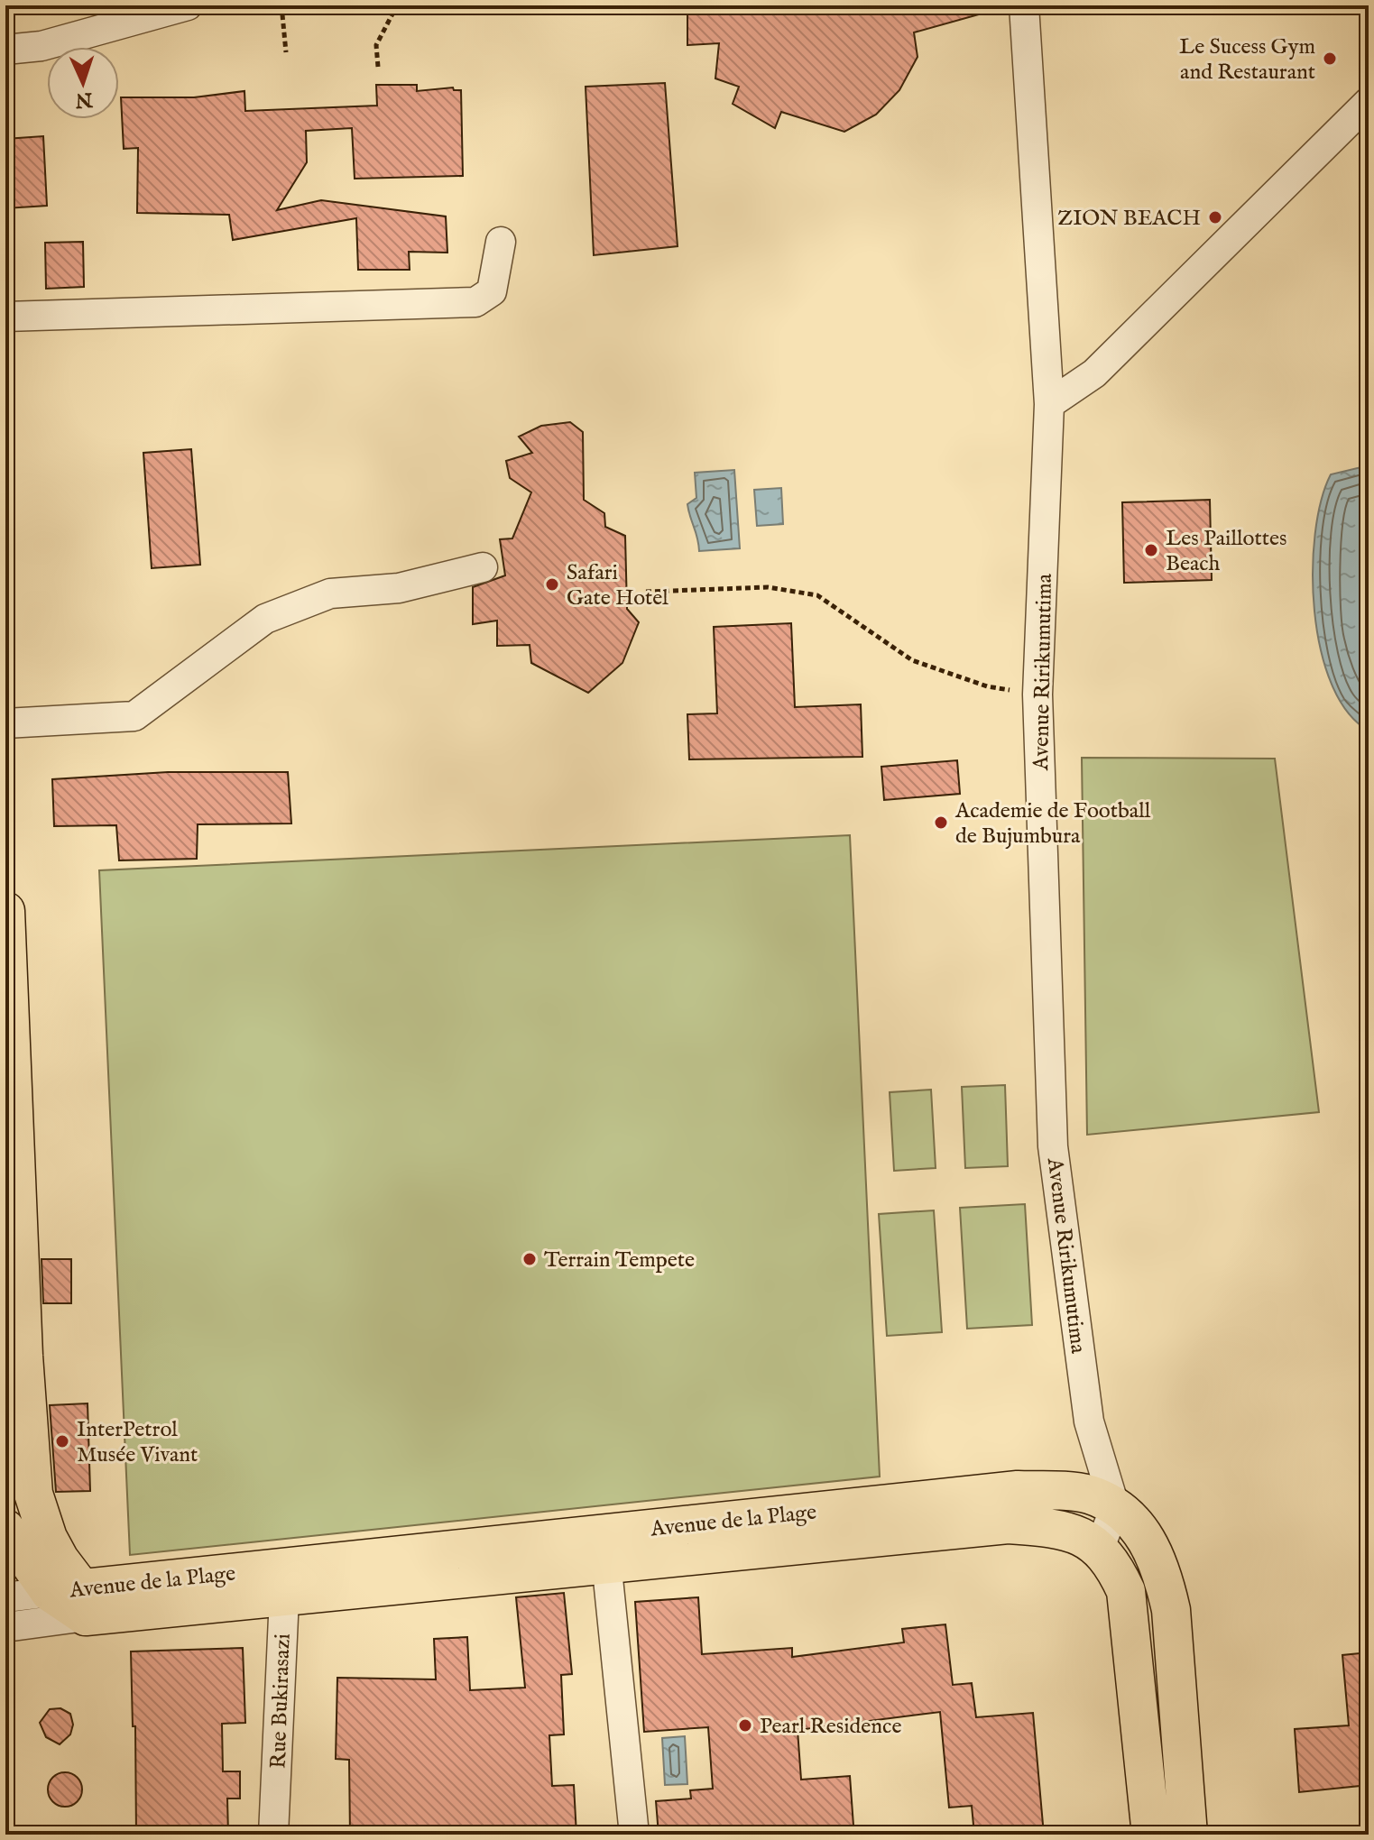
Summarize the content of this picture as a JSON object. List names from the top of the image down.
{
  "streets": {
    "main road": ["Avenue de la Plage"],
    "street": ["Avenue Ririkumutima", "Rue Bukirasazi"]
  },
  "crossings": [
    ["Avenue Ririkumutima", "Avenue de la Plage"],
    ["Avenue de la Plage", "Rue Bukirasazi"]
  ],
  "places": [
    "Le Sucess Gym and Restaurant",
    "ZION BEACH",
    "Les Paillottes Beach",
    "Safari Gate Hotel",
    "Academie de Football de Bujumbura",
    "Terrain Tempete",
    "InterPetrol Musée Vivant",
    "Pearl Residence"
  ],
  "north": "bottom"
}
